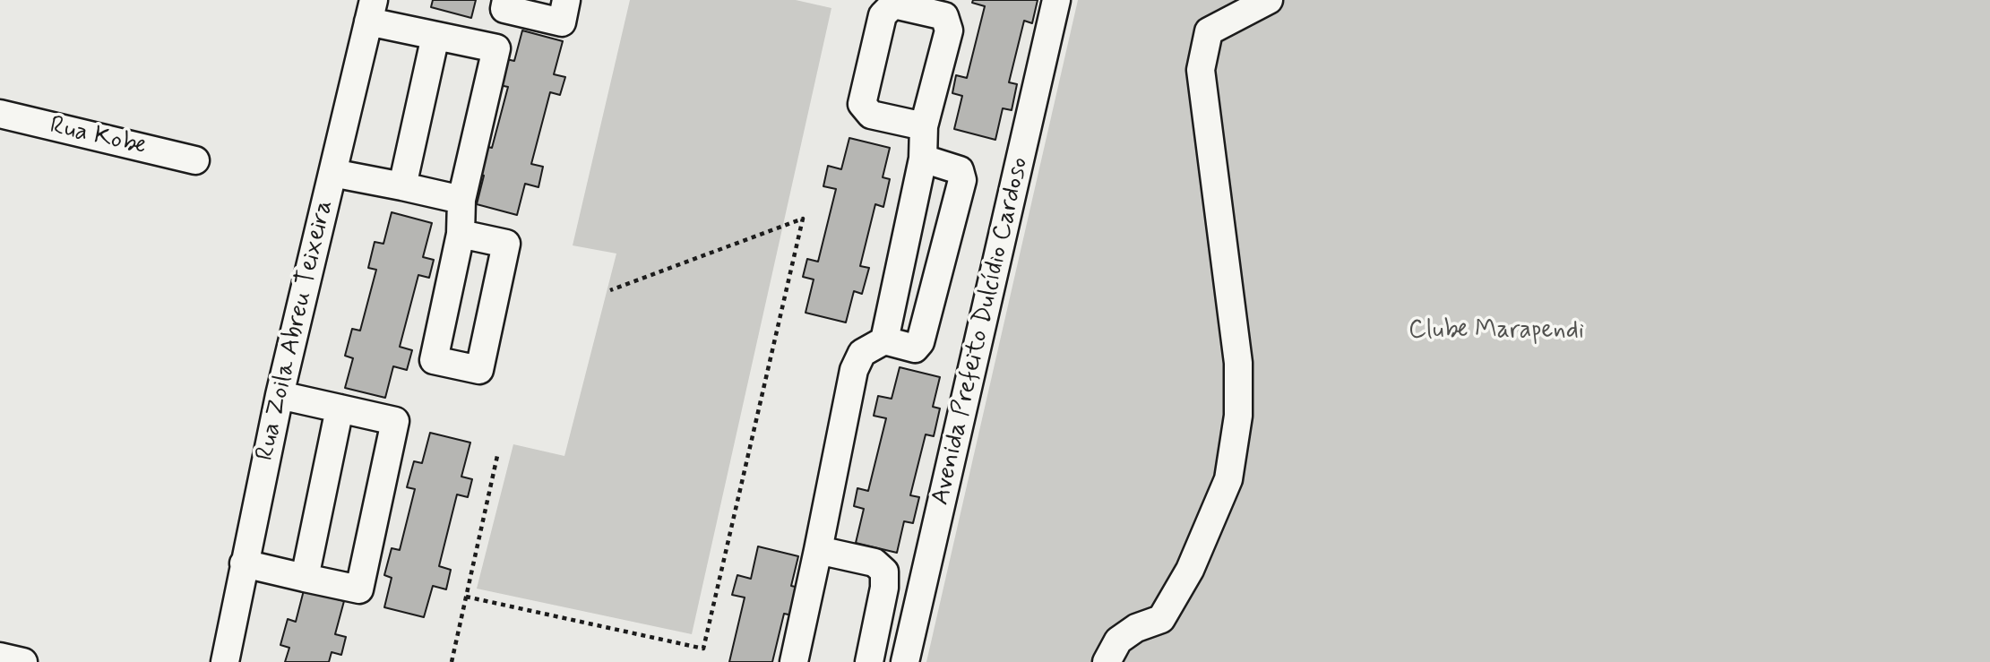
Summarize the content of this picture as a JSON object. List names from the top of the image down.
{
  "streets": {
    "street": ["Rua Kobe", "Rua Zoila Abreu Teixeira", "Avenida Prefeito Dulcídio Cardoso"]
  },
  "parks": ["Clube Marapendi"]
}
